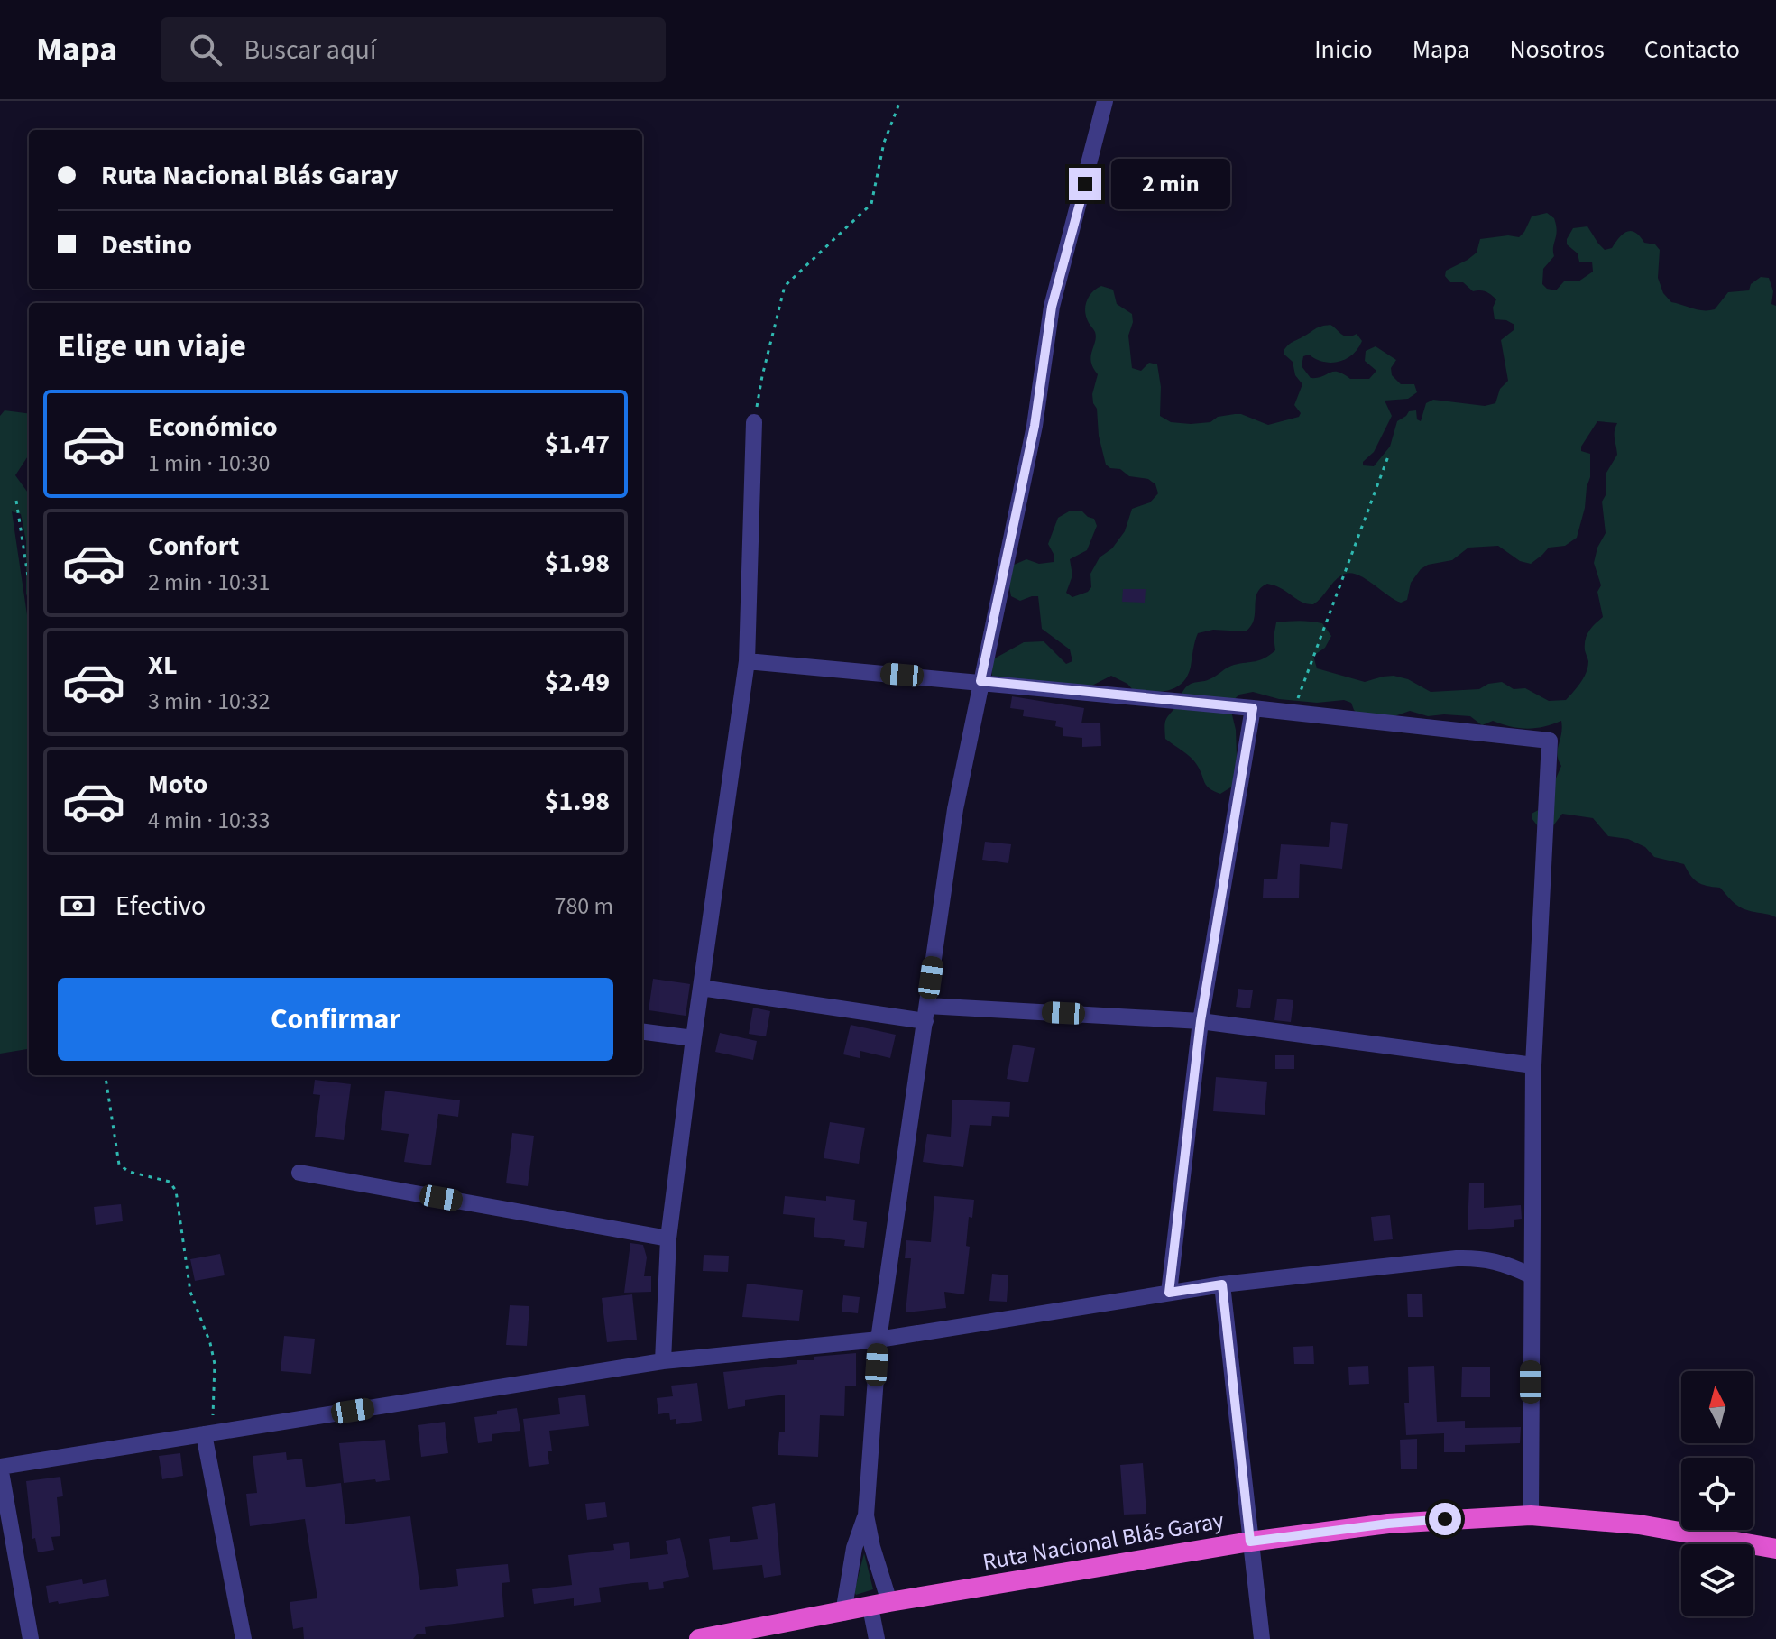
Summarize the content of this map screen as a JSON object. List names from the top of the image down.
{
  "streets": {
    "highway": ["Ruta Nacional Blás Garay"]
  },
  "north": "top",
  "page": {
    "header": "Mapa",
    "search": "Buscar aquí",
    "nav": [
      "Inicio",
      "Mapa",
      "Nosotros",
      "Contacto"
    ],
    "banner": ["Ruta Nacional Blás Garay", "Destino"],
    "bubble": "2 min",
    "heading": "Elige un viaje",
    "list": [
      {
        "name": "Económico",
        "note": "1 min · 10:30",
        "value": "$1.47"
      },
      {
        "name": "Confort",
        "note": "2 min · 10:31",
        "value": "$1.98"
      },
      {
        "name": "XL",
        "note": "3 min · 10:32",
        "value": "$2.49"
      },
      {
        "name": "Moto",
        "note": "4 min · 10:33",
        "value": "$1.98"
      }
    ],
    "pay": ["Efectivo", "780 m"],
    "buttons": "Confirmar"
  }
}
